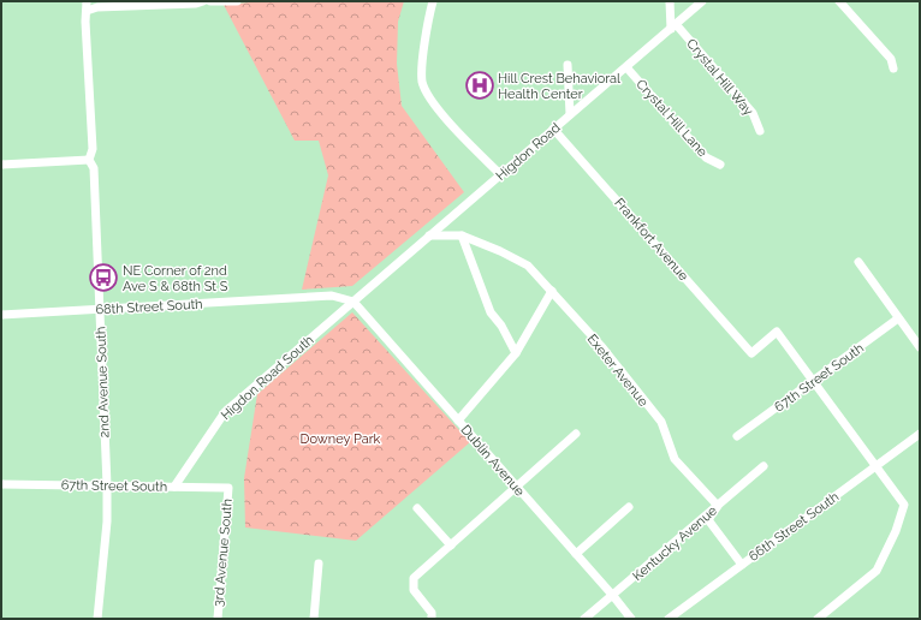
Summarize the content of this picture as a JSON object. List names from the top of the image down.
{
  "streets": {
    "street": [
      "Crystal Hill Way",
      "Crystal Hill Lane",
      "Higdon Road",
      "Frankfort Avenue",
      "68th Street South",
      "Exeter Avenue",
      "Higdon Road South",
      "67th Street South",
      "2nd Avenue South",
      "Dublin Avenue",
      "66th Street South",
      "Kentucky Avenue",
      "3rd Avenue South"
    ]
  },
  "crossings": [
    ["Crystal Hill Way", "Higdon Road"],
    ["Crystal Hill Lane", "Higdon Road"],
    ["Higdon Road", "Frankfort Avenue"],
    ["Higdon Road", "68th Street South"],
    ["Higdon Road", "Exeter Avenue"],
    ["Higdon Road", "Higdon Road South"],
    ["Higdon Road", "Dublin Avenue"],
    ["Frankfort Avenue", "67th Street South"],
    ["68th Street South", "Higdon Road South"],
    ["68th Street South", "2nd Avenue South"],
    ["68th Street South", "Dublin Avenue"],
    ["Exeter Avenue", "Kentucky Avenue"],
    ["Higdon Road South", "67th Street South"],
    ["Higdon Road South", "Dublin Avenue"],
    ["67th Street South", "2nd Avenue South"],
    ["67th Street South", "3rd Avenue South"],
    ["Dublin Avenue", "Kentucky Avenue"]
  ],
  "parks": ["Downey Park"],
  "places": {
    "hospital": ["Hill Crest Behavioral Health Center"],
    "bus stop": ["NE Corner of 2nd Ave S & 68th St S"]
  }
}
